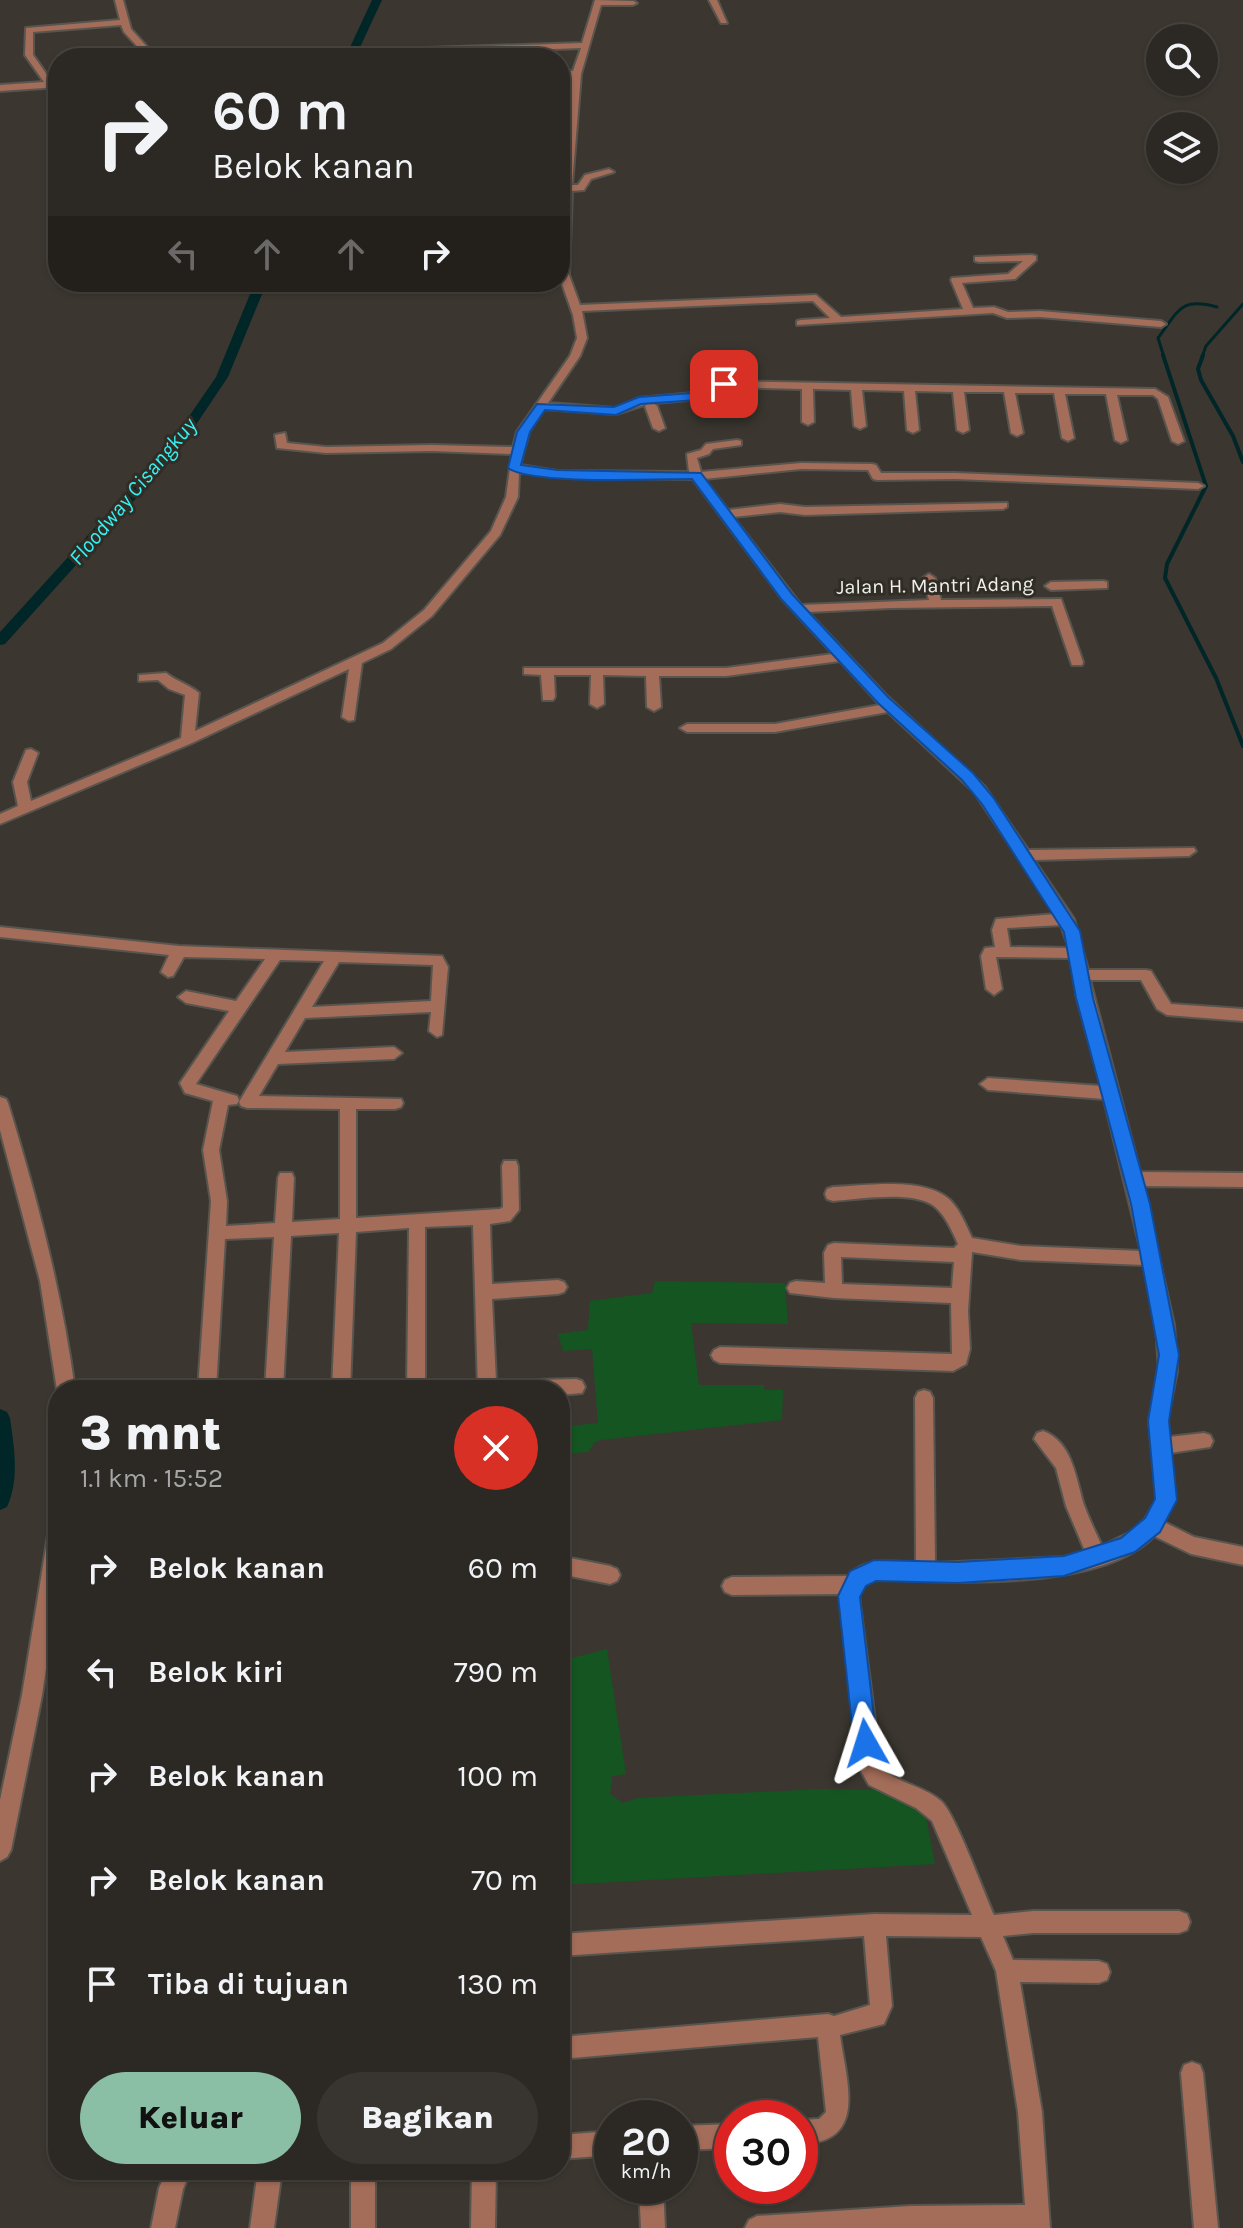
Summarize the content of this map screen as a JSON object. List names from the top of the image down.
{
  "streets": {
    "street": ["Jalan H. Mantri Adang"]
  },
  "water": ["Floodway Cisangkuy"],
  "page": {
    "turn": ["60 m", "Belok kanan"],
    "heading": ["3 mnt", "1.1 km · 15:52"],
    "list": [
      {
        "name": "Belok kanan",
        "value": "60 m"
      },
      {
        "name": "Belok kiri",
        "value": "790 m"
      },
      {
        "name": "Belok kanan",
        "value": "100 m"
      },
      {
        "name": "Belok kanan",
        "value": "70 m"
      },
      {
        "name": "Tiba di tujuan",
        "value": "130 m"
      }
    ],
    "buttons": ["Keluar", "Bagikan"],
    "speed": "20 km/h",
    "limit": "30"
  }
}
